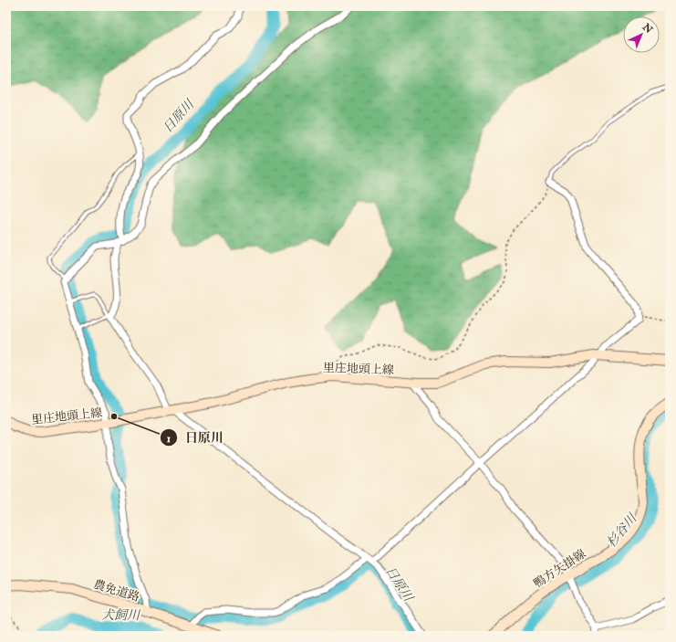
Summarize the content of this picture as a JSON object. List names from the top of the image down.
{
  "streets": {
    "main road": ["里庄地頭上線", "鴨方矢掛線", "農免道路"]
  },
  "water": ["日原川", "杉谷川", "犬飼川"],
  "places": ["日原川"],
  "north": "top right"
}
